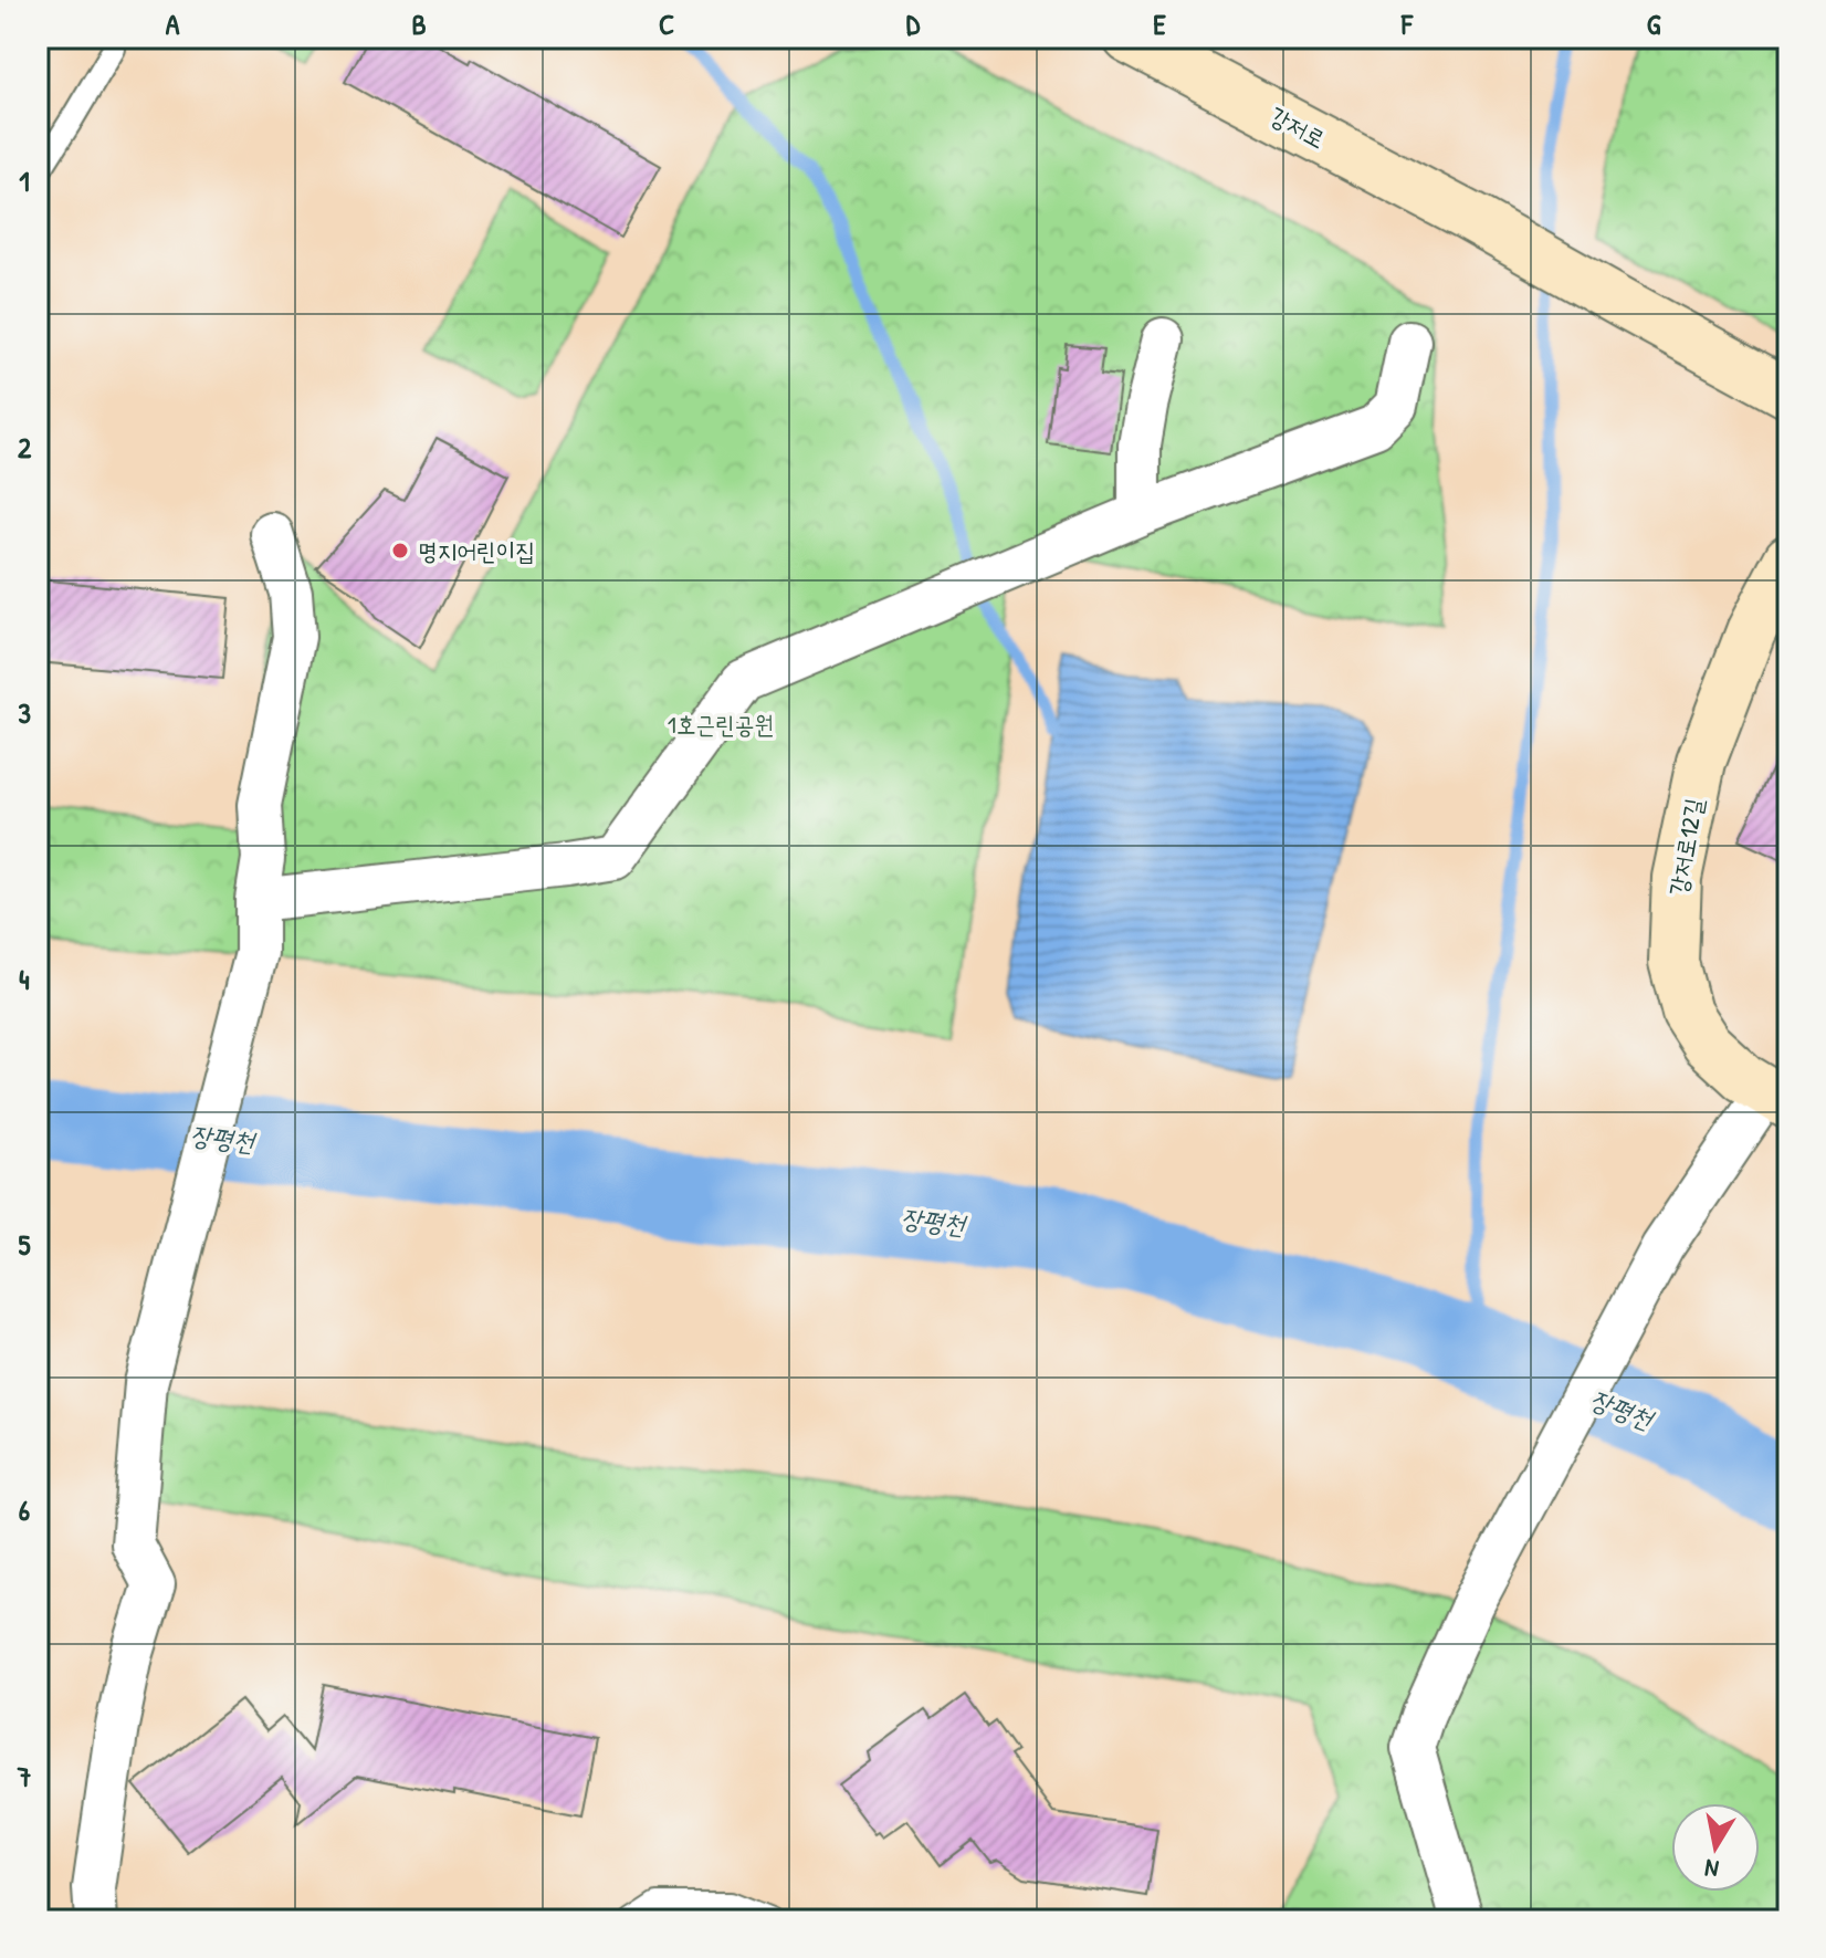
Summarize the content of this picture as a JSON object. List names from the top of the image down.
{
  "streets": {
    "street": ["강저로", "강저로12길"]
  },
  "water": ["장평천"],
  "parks": ["1호근린공원"],
  "places": ["명지어린이집"],
  "north": "bottom",
  "grid": {
    "columns": [
      "A",
      "B",
      "C",
      "D",
      "E",
      "F",
      "G"
    ],
    "rows": [
      "1",
      "2",
      "3",
      "4",
      "5",
      "6",
      "7"
    ]
  }
}
